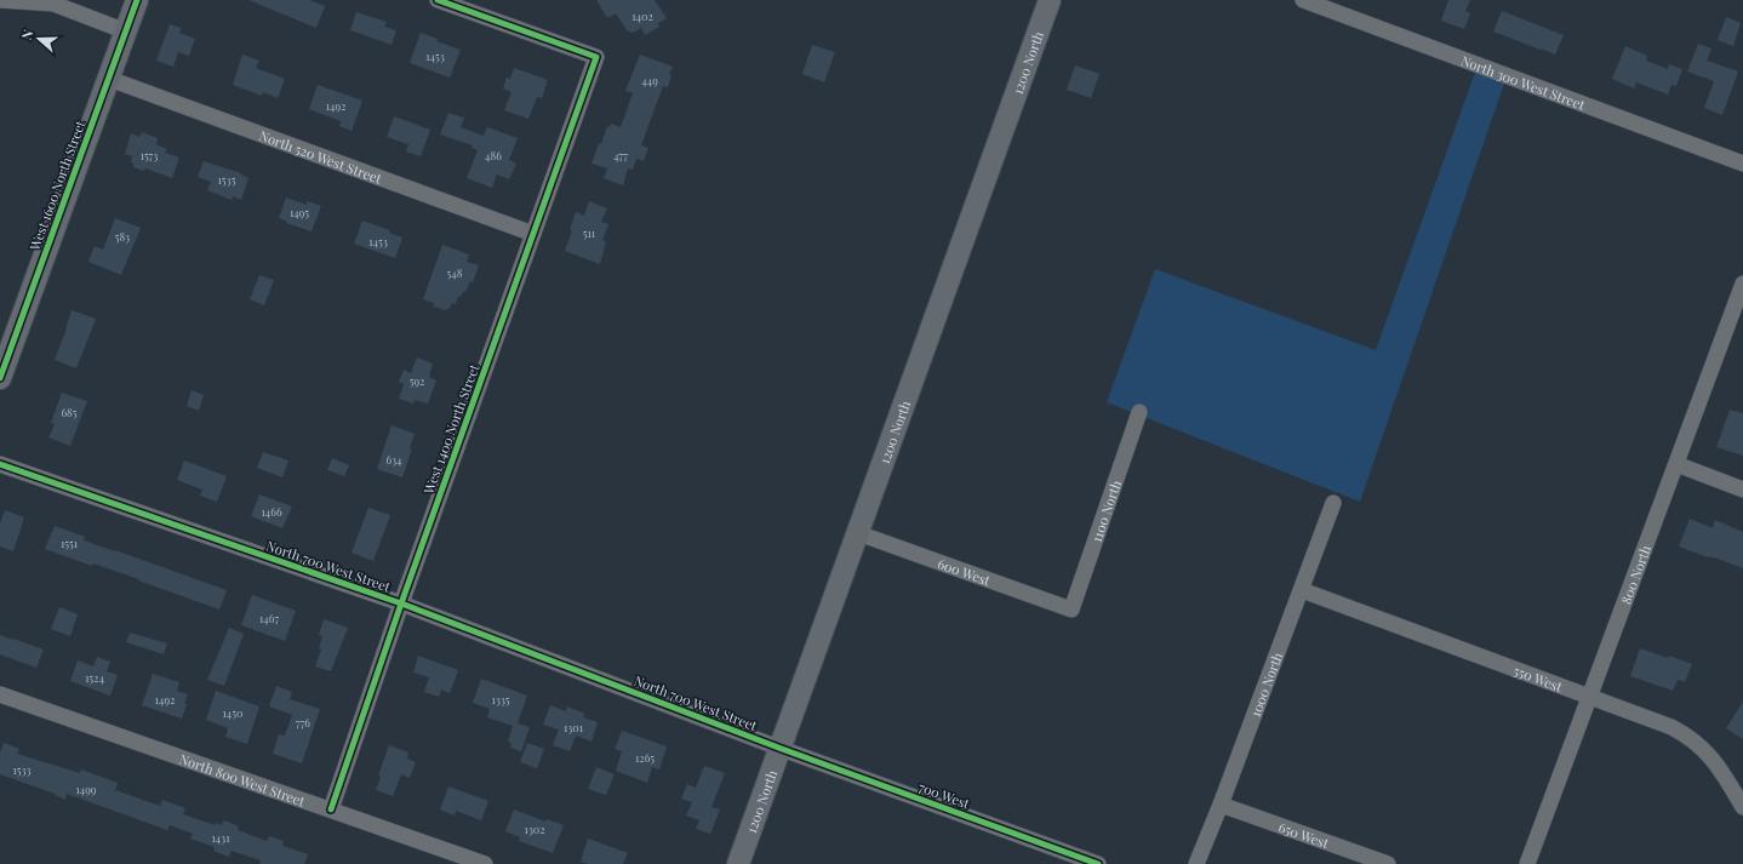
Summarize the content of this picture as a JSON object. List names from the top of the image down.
{
  "streets": {
    "street": [
      "1200 North",
      "North 300 West Street",
      "North 520 West Street",
      "West 1600 North Street",
      "West 1400 North Street",
      "1100 North",
      "North 700 West Street",
      "600 West",
      "800 North",
      "550 West",
      "1000 North",
      "North 800 West Street",
      "700 West",
      "650 West"
    ]
  },
  "crossings": [
    ["1200 North", "North 700 West Street"],
    ["1200 North", "600 West"],
    ["1200 North", "700 West"],
    ["North 520 West Street", "West 1600 North Street"],
    ["North 520 West Street", "West 1400 North Street"],
    ["West 1400 North Street", "North 700 West Street"],
    ["West 1400 North Street", "North 800 West Street"],
    ["1100 North", "600 West"],
    ["North 700 West Street", "700 West"],
    ["800 North", "550 West"],
    ["550 West", "1000 North"],
    ["1000 North", "650 West"]
  ],
  "house_numbers": [
    "1402",
    "1453",
    "449",
    "1492",
    "1573",
    "486",
    "477",
    "1535",
    "1495",
    "511",
    "583",
    "1453",
    "548",
    "592",
    "685",
    "634",
    "1466",
    "1551",
    "1467",
    "1524",
    "1492",
    "1335",
    "1450",
    "776",
    "1301",
    "1265",
    "1533",
    "1499",
    "1302",
    "1431"
  ],
  "north": "left"
}
